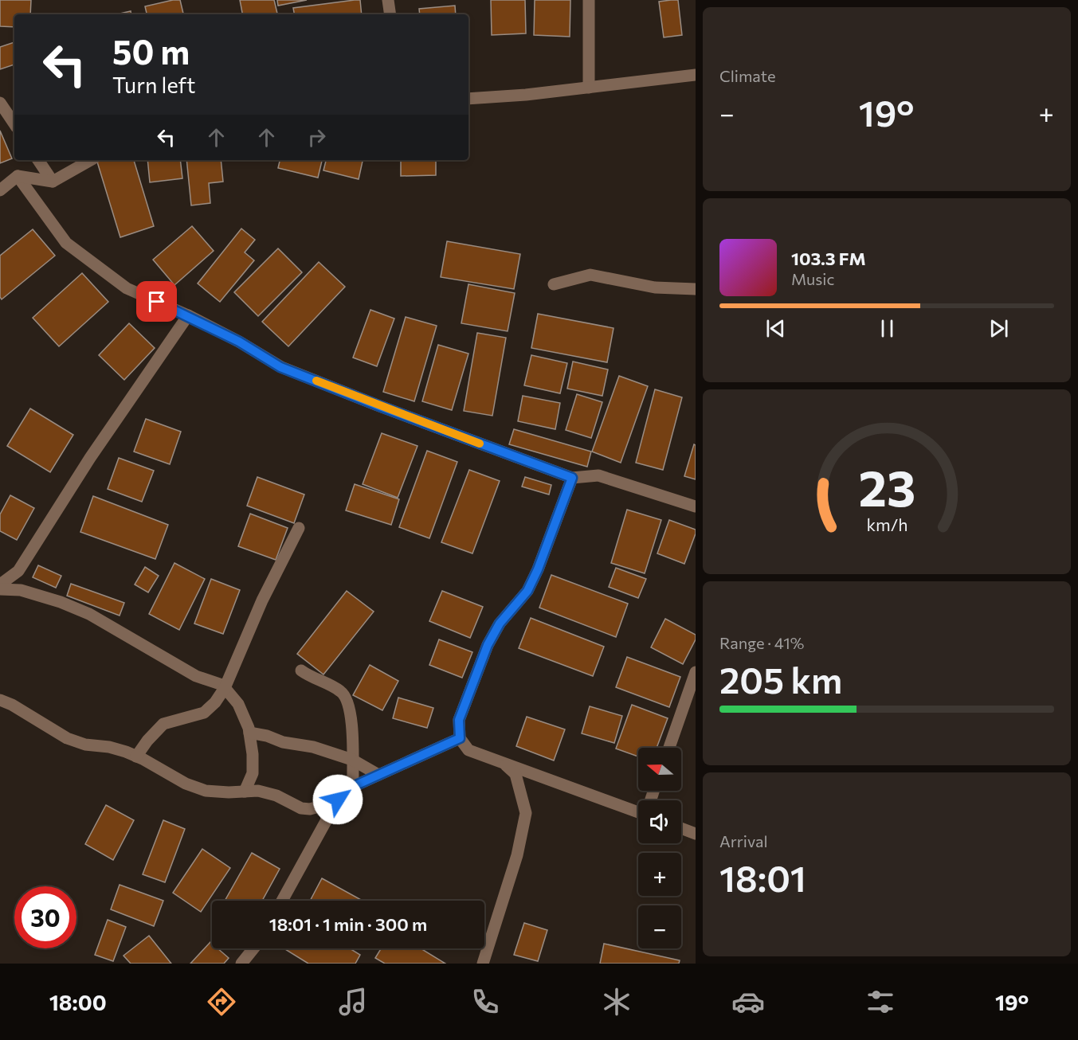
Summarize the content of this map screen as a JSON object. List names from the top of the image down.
{
  "north": "left",
  "page": {
    "tile": [
      "Climate",
      ["Range · 41%", "205 km"],
      ["Arrival", "18:01"]
    ],
    "turn": ["50 m", "Turn left"],
    "heat": ["−", "19°", "+"],
    "song": ["103.3 FM", "Music"],
    "map_buttons": ["+", "−"],
    "limit": "30",
    "trip": "18:01 · 1 min · 300 m",
    "tabs": ["18:00", "19°"],
    "gauge": ["23", "km/h"]
  }
}
